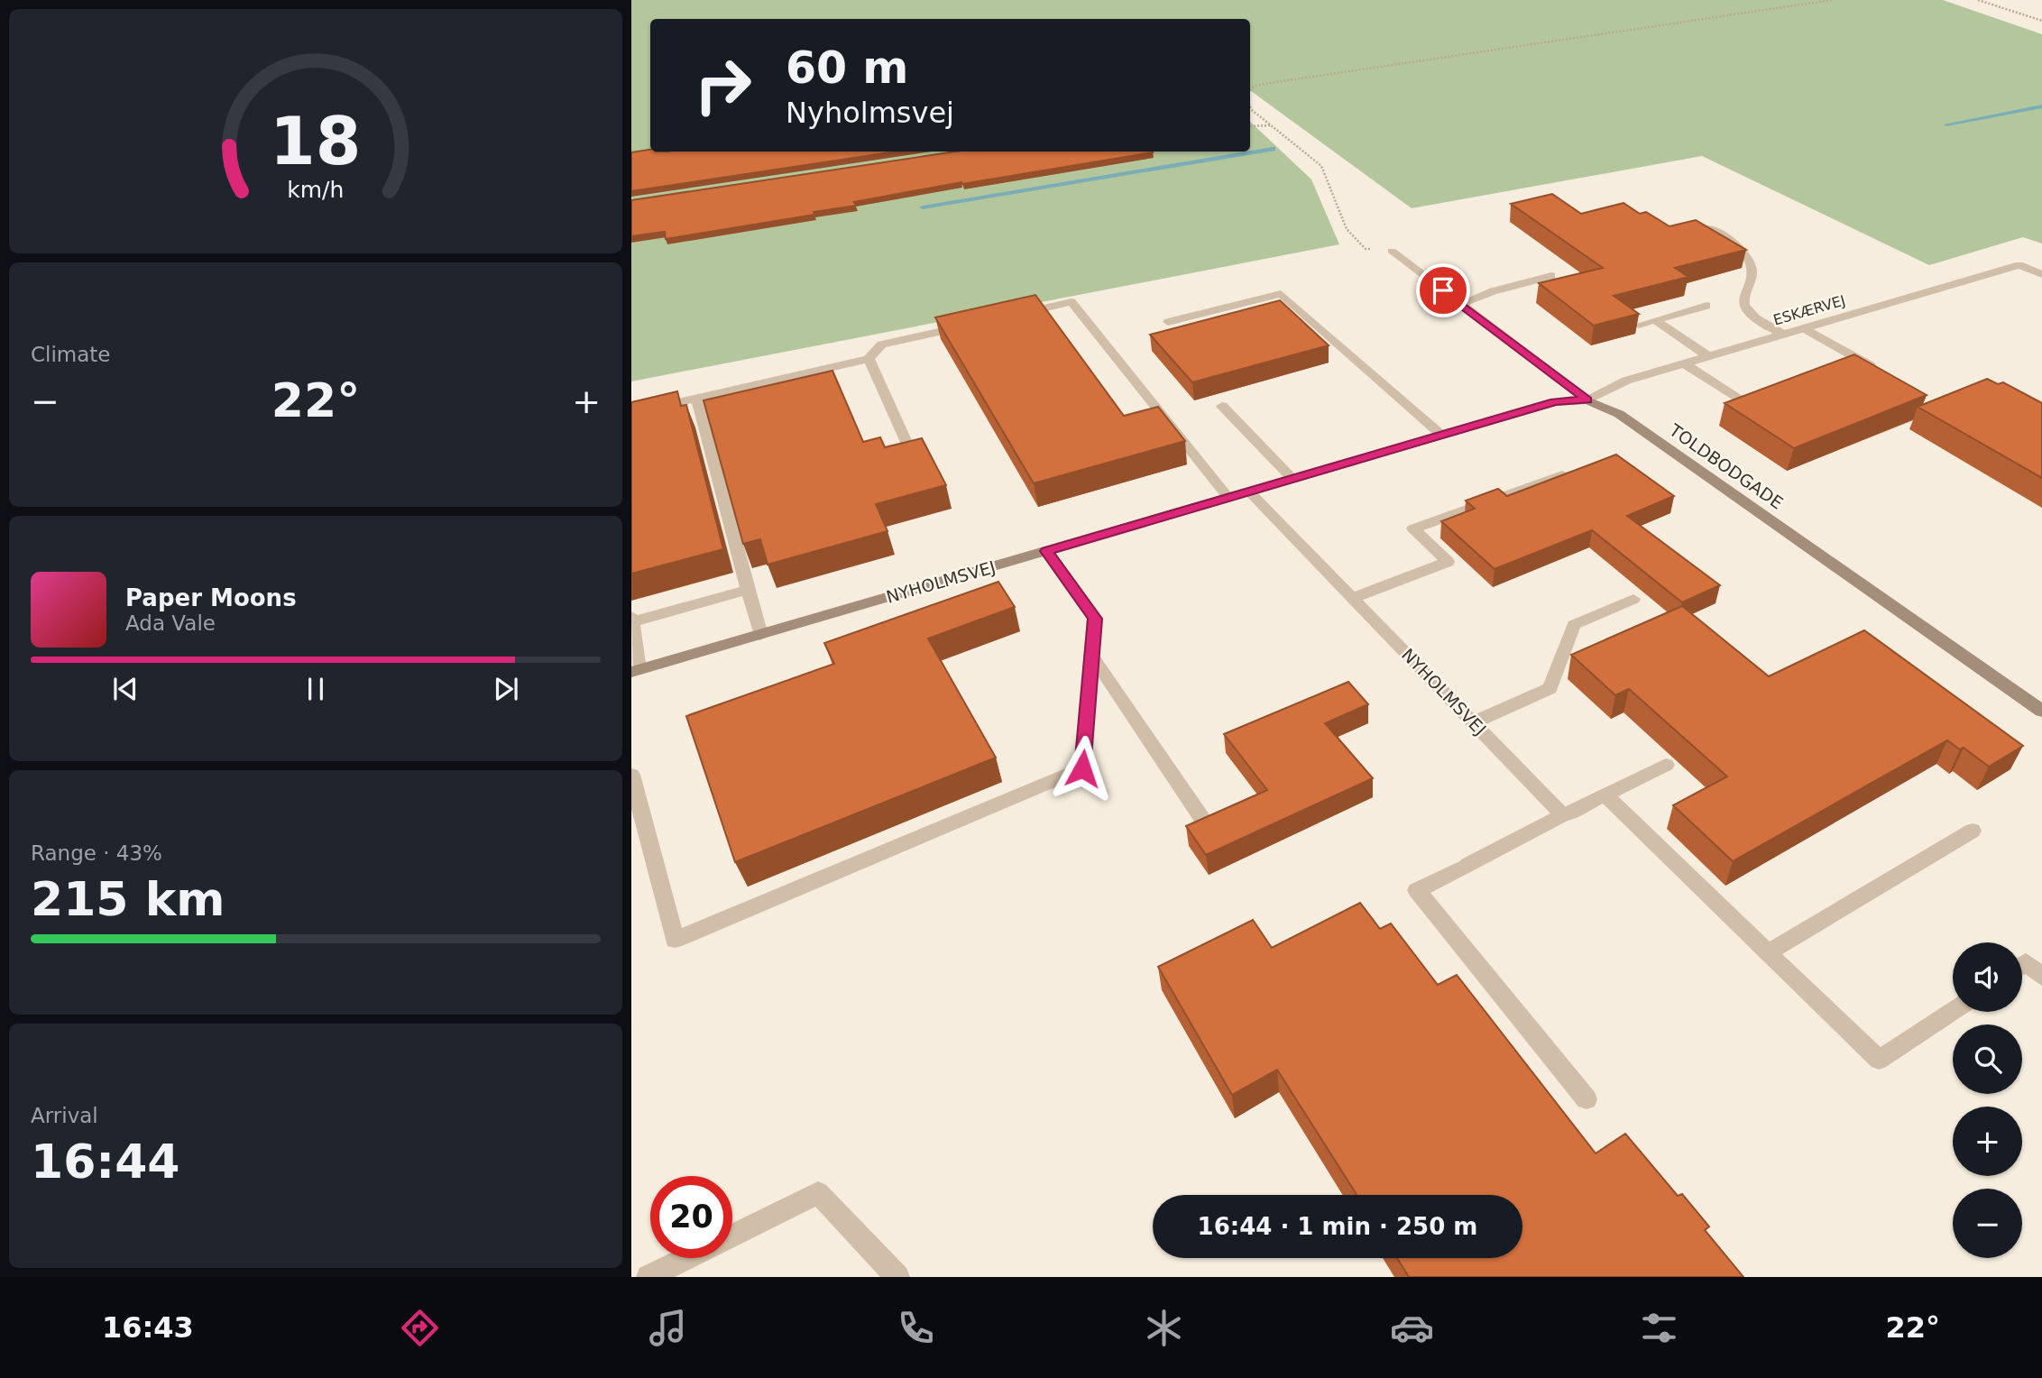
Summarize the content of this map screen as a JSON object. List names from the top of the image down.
{
  "streets": {
    "street": ["ESKÆRVEJ", "TOLDBODGADE", "NYHOLMSVEJ"]
  },
  "crossings": [
    ["ESKÆRVEJ", "TOLDBODGADE"],
    ["ESKÆRVEJ", "NYHOLMSVEJ"],
    ["TOLDBODGADE", "NYHOLMSVEJ"]
  ],
  "page": {
    "turn": ["60 m", "Nyholmsvej"],
    "tile": [
      "Climate",
      ["Range · 43%", "215 km"],
      ["Arrival", "16:44"]
    ],
    "heat": ["−", "22°", "+"],
    "song": ["Paper Moons", "Ada Vale"],
    "map_buttons": ["+", "−"],
    "limit": "20",
    "trip": "16:44 · 1 min · 250 m",
    "tabs": ["16:43", "22°"],
    "gauge": ["18", "km/h"]
  }
}
